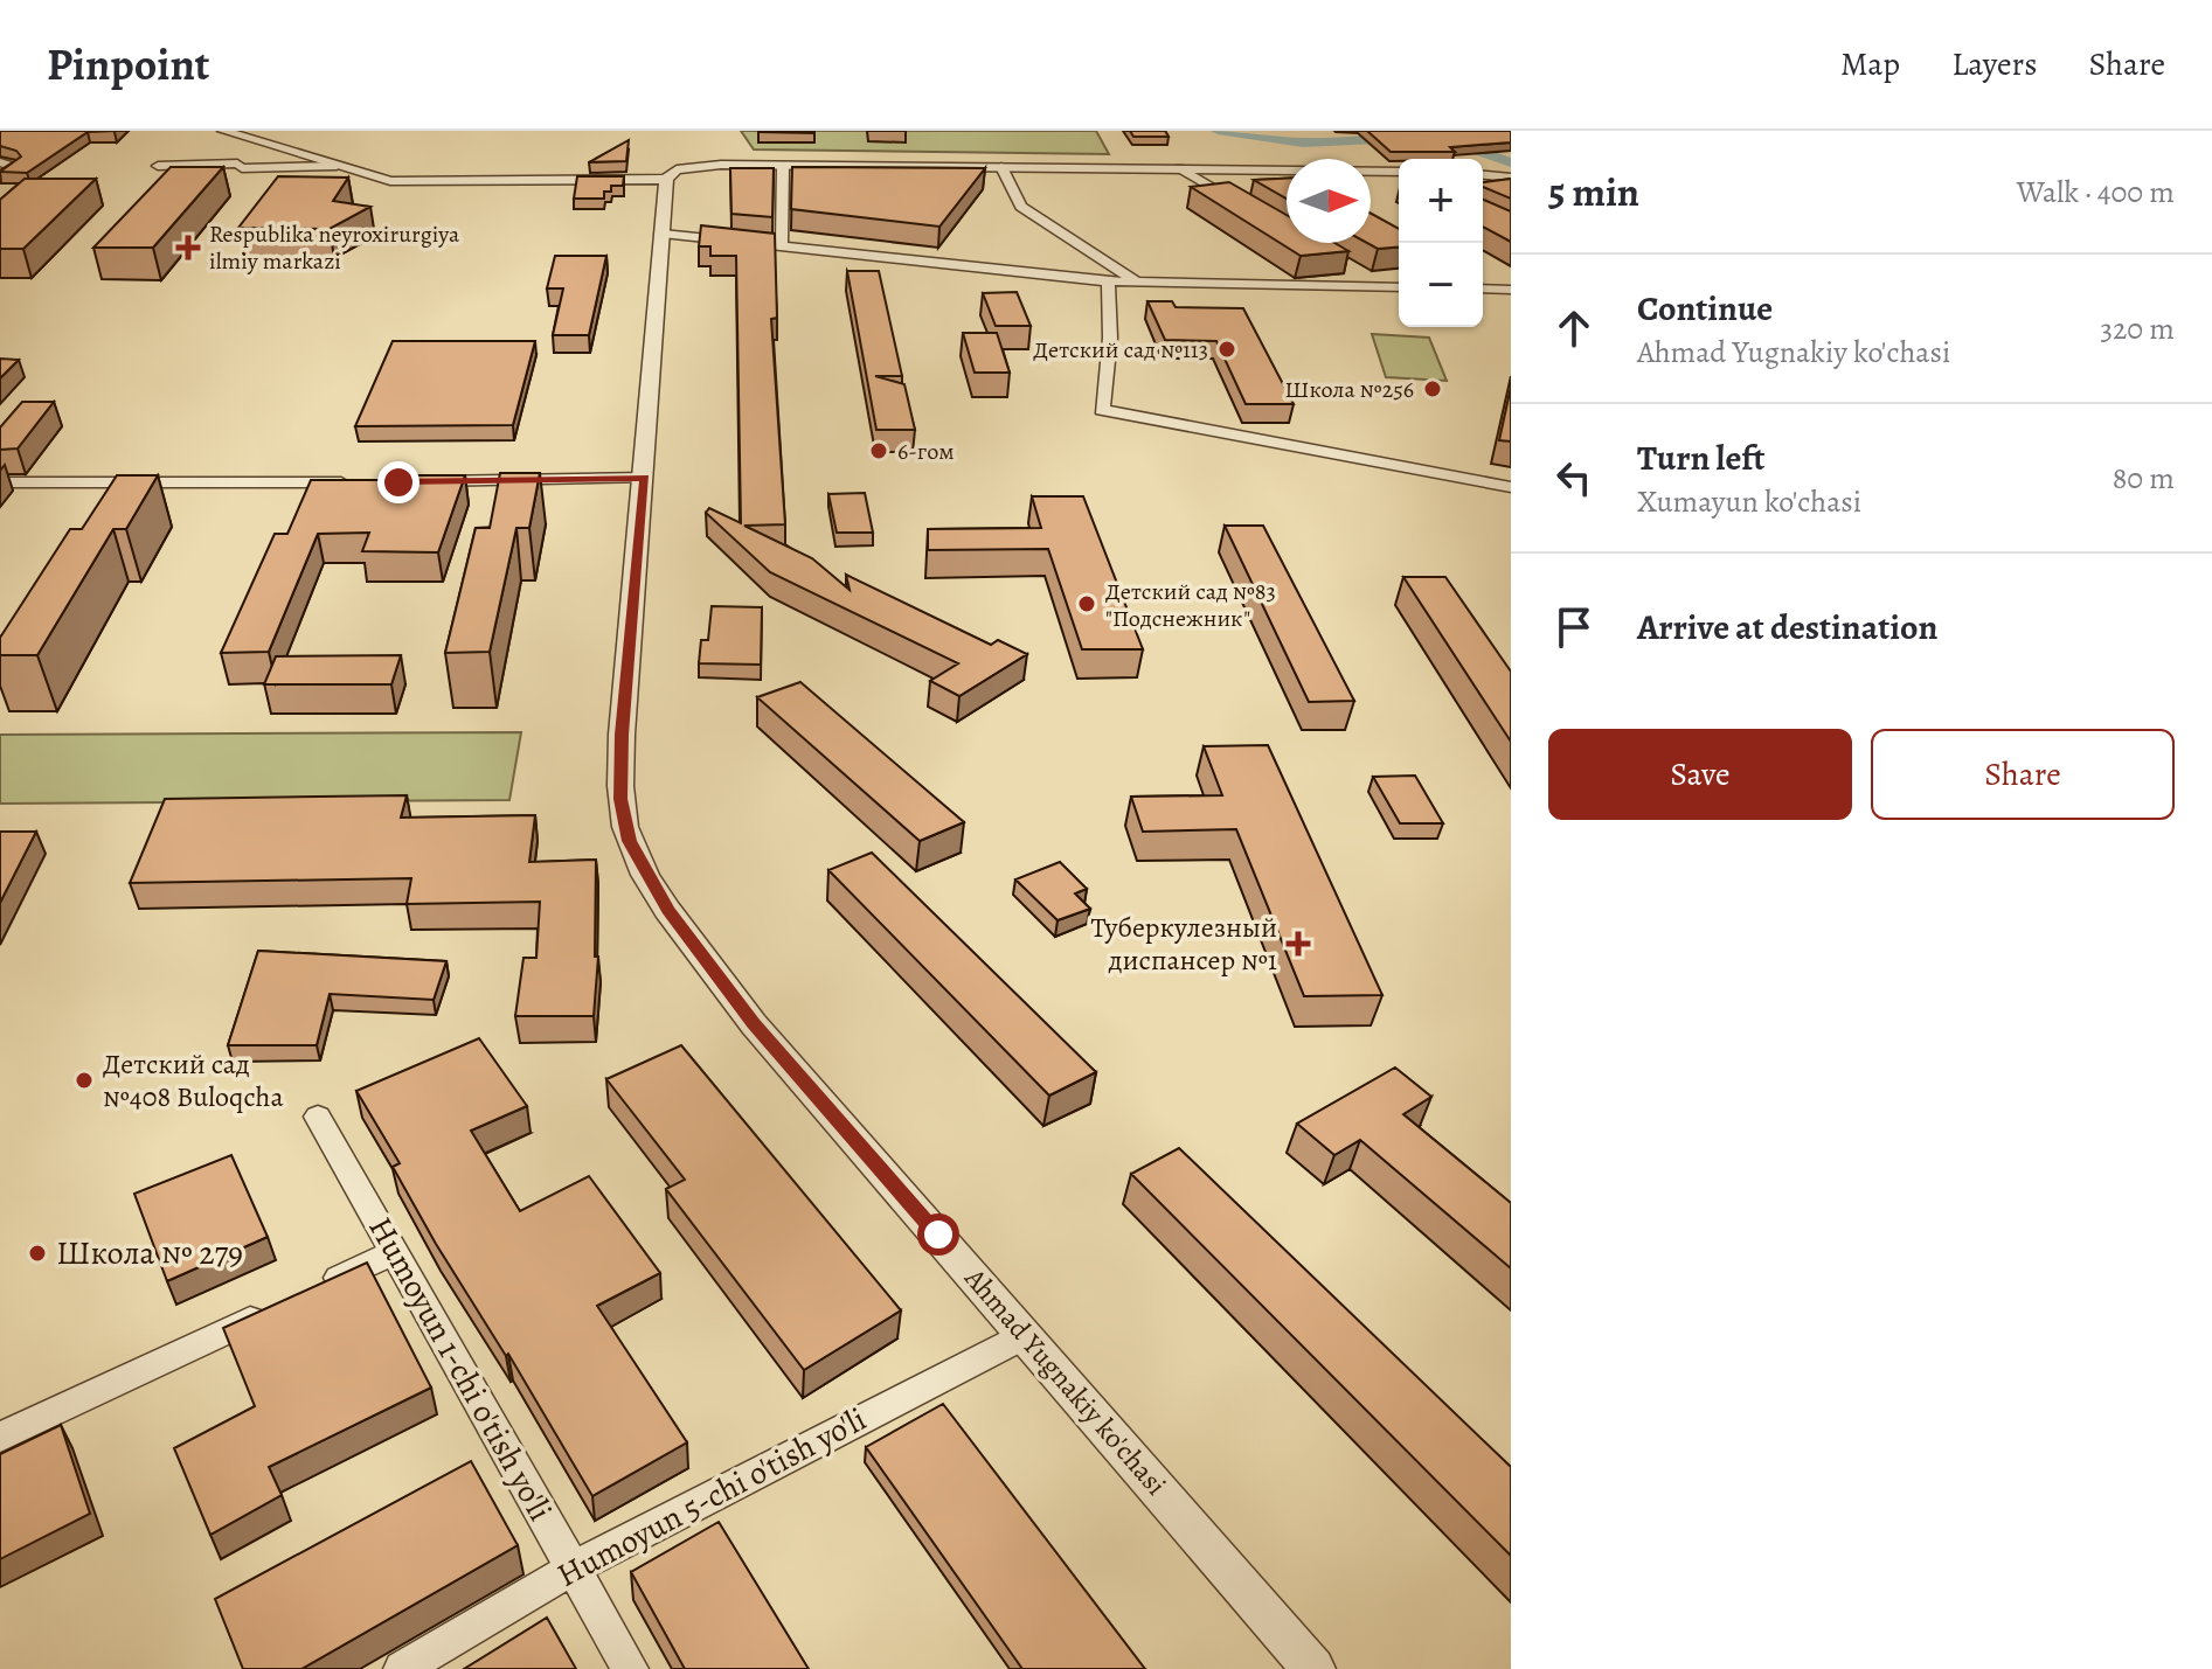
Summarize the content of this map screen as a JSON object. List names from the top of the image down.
{
  "streets": {
    "street": ["Humoyun 1-chi o'tish yo'li", "Ahmad Yugnakiy ko'chasi", "Humoyun 5-chi o'tish yo'li"]
  },
  "crossings": [
    ["Humoyun 1-chi o'tish yo'li", "Humoyun 5-chi o'tish yo'li"],
    ["Ahmad Yugnakiy ko'chasi", "Humoyun 5-chi o'tish yo'li"]
  ],
  "places": {
    "health": ["Respublika neyroxirurgiya ilmiy markazi", "Туберкулезный диспансер №1"],
    "other": [
      "Детский сад №113",
      "Школа №256",
      "6-гом",
      "Детский сад №83 \"Подснежник\"",
      "Детский сад №408 Buloqcha",
      "Школа № 279"
    ]
  },
  "north": "right",
  "page": {
    "header": "Pinpoint",
    "nav": ["Map", "Layers", "Share"],
    "heading": ["5 min", "Walk · 400 m"],
    "map_buttons": ["+", "−"],
    "list": [
      ["Continue", "Ahmad Yugnakiy ko'chasi", "320 m"],
      ["Turn left", "Xumayun ko'chasi", "80 m"],
      "Arrive at destination"
    ],
    "buttons": ["Save", "Share"]
  }
}
